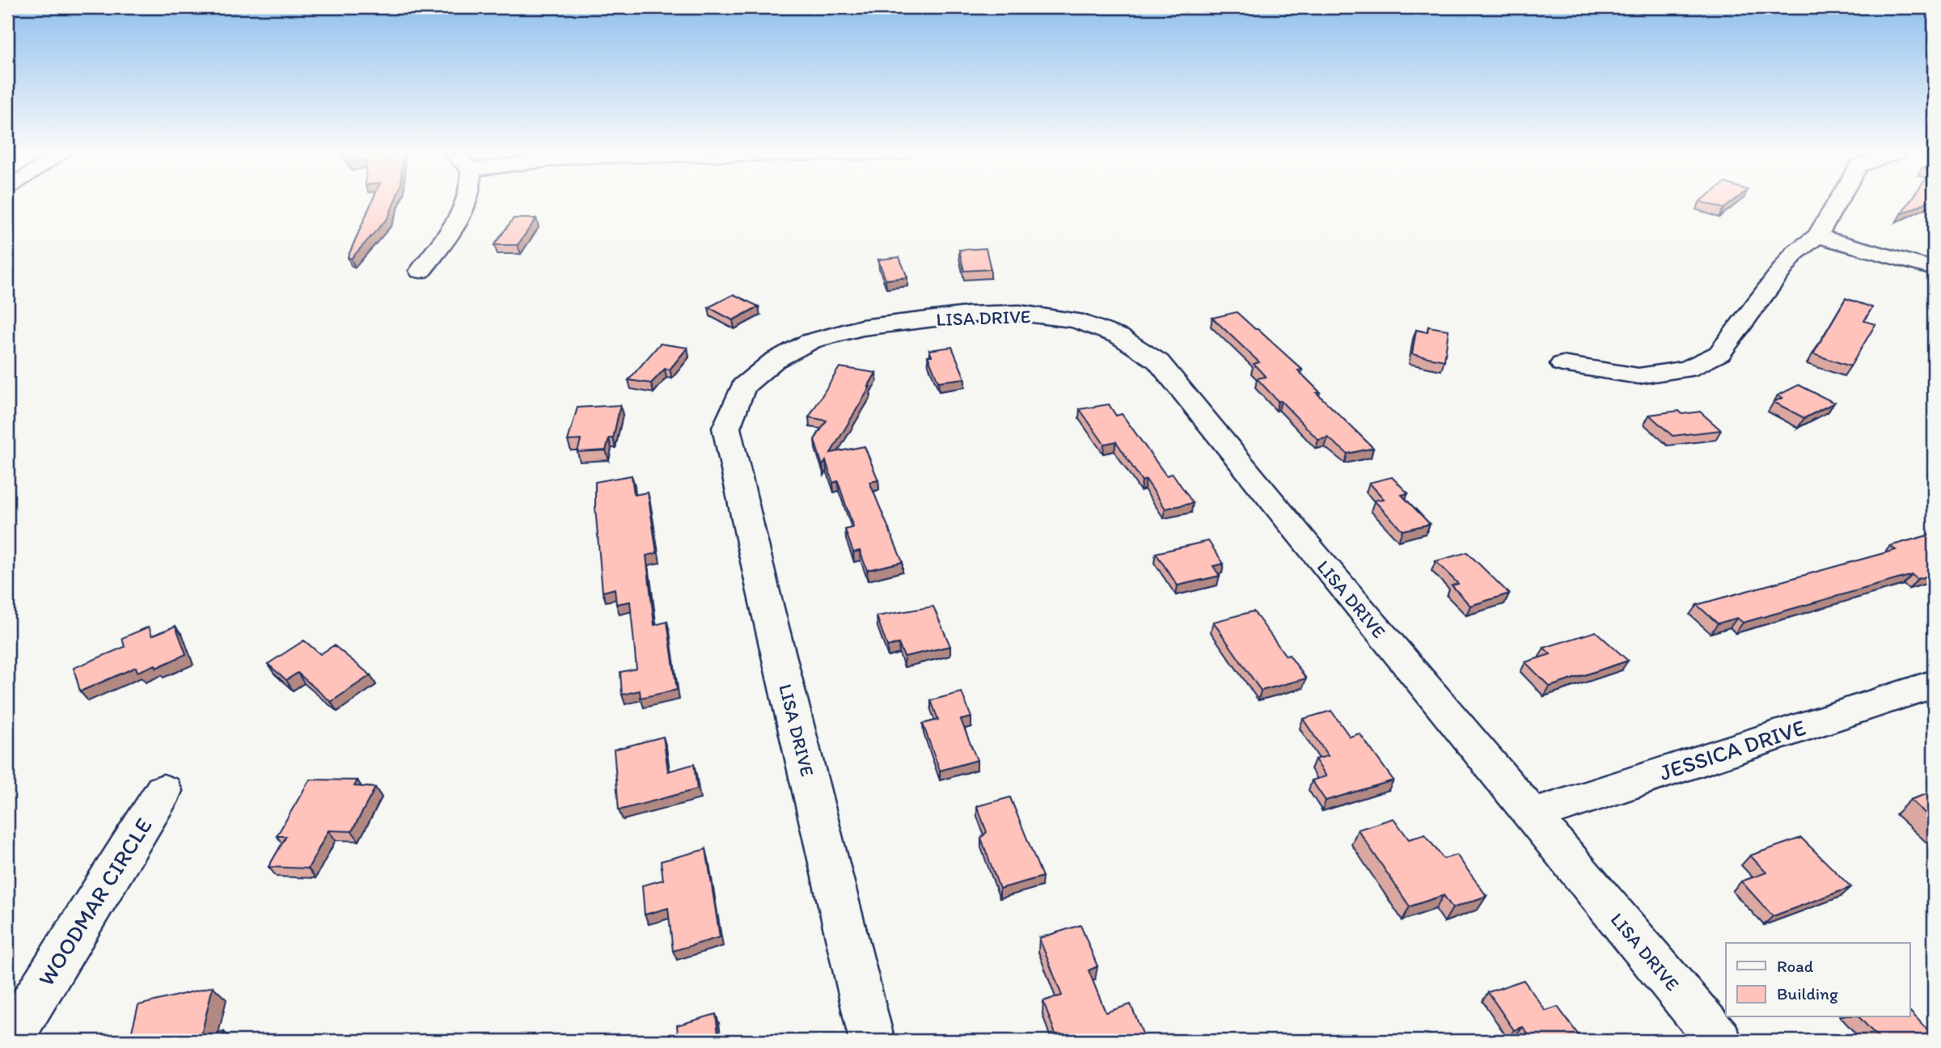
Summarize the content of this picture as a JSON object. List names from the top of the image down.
{
  "streets": {
    "street": ["LISA DRIVE", "JESSICA DRIVE", "WOODMAR CIRCLE"]
  },
  "crossings": [
    ["LISA DRIVE", "JESSICA DRIVE"]
  ],
  "legend": ["Road", "Building"]
}
